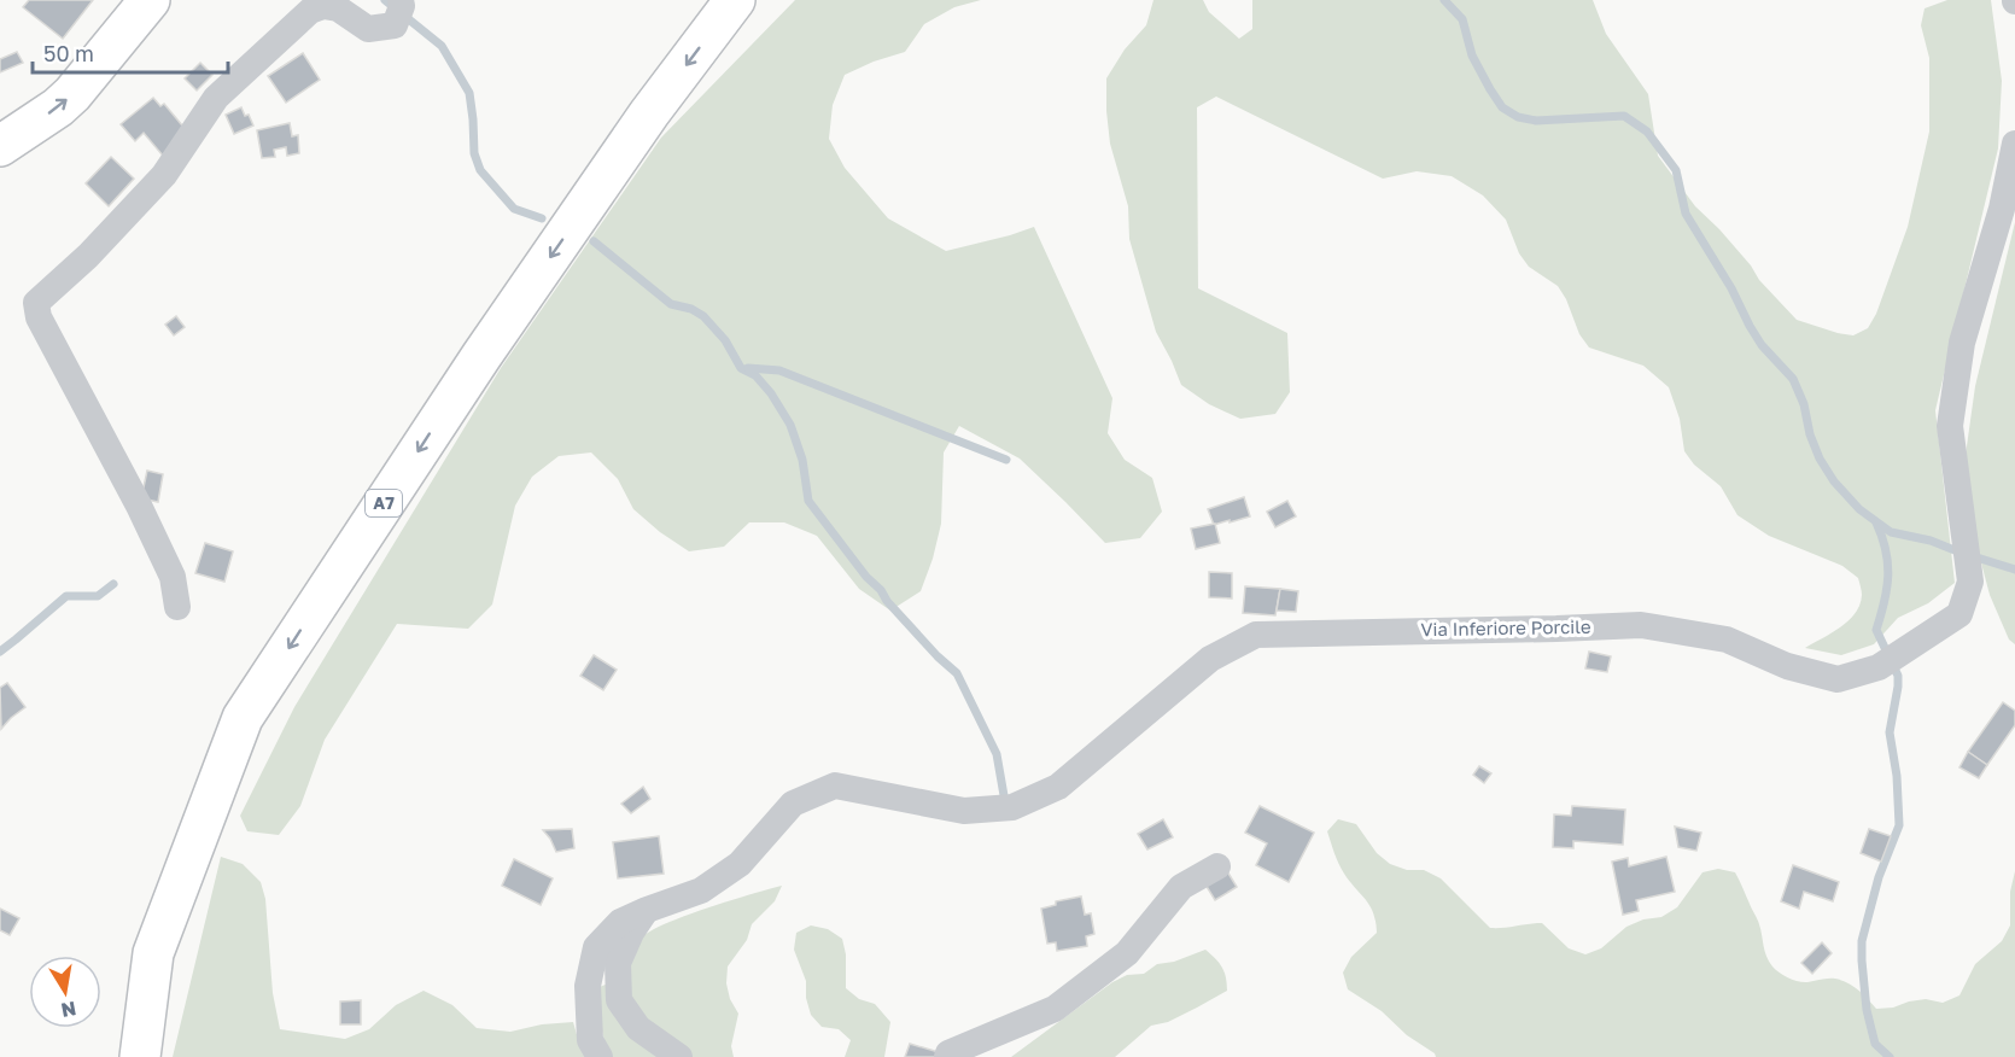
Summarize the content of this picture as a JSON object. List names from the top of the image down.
{
  "streets": {
    "highway": ["A7"],
    "street": ["Via Inferiore Porcile"]
  },
  "scale_bar": "50 m",
  "north": "bottom"
}
